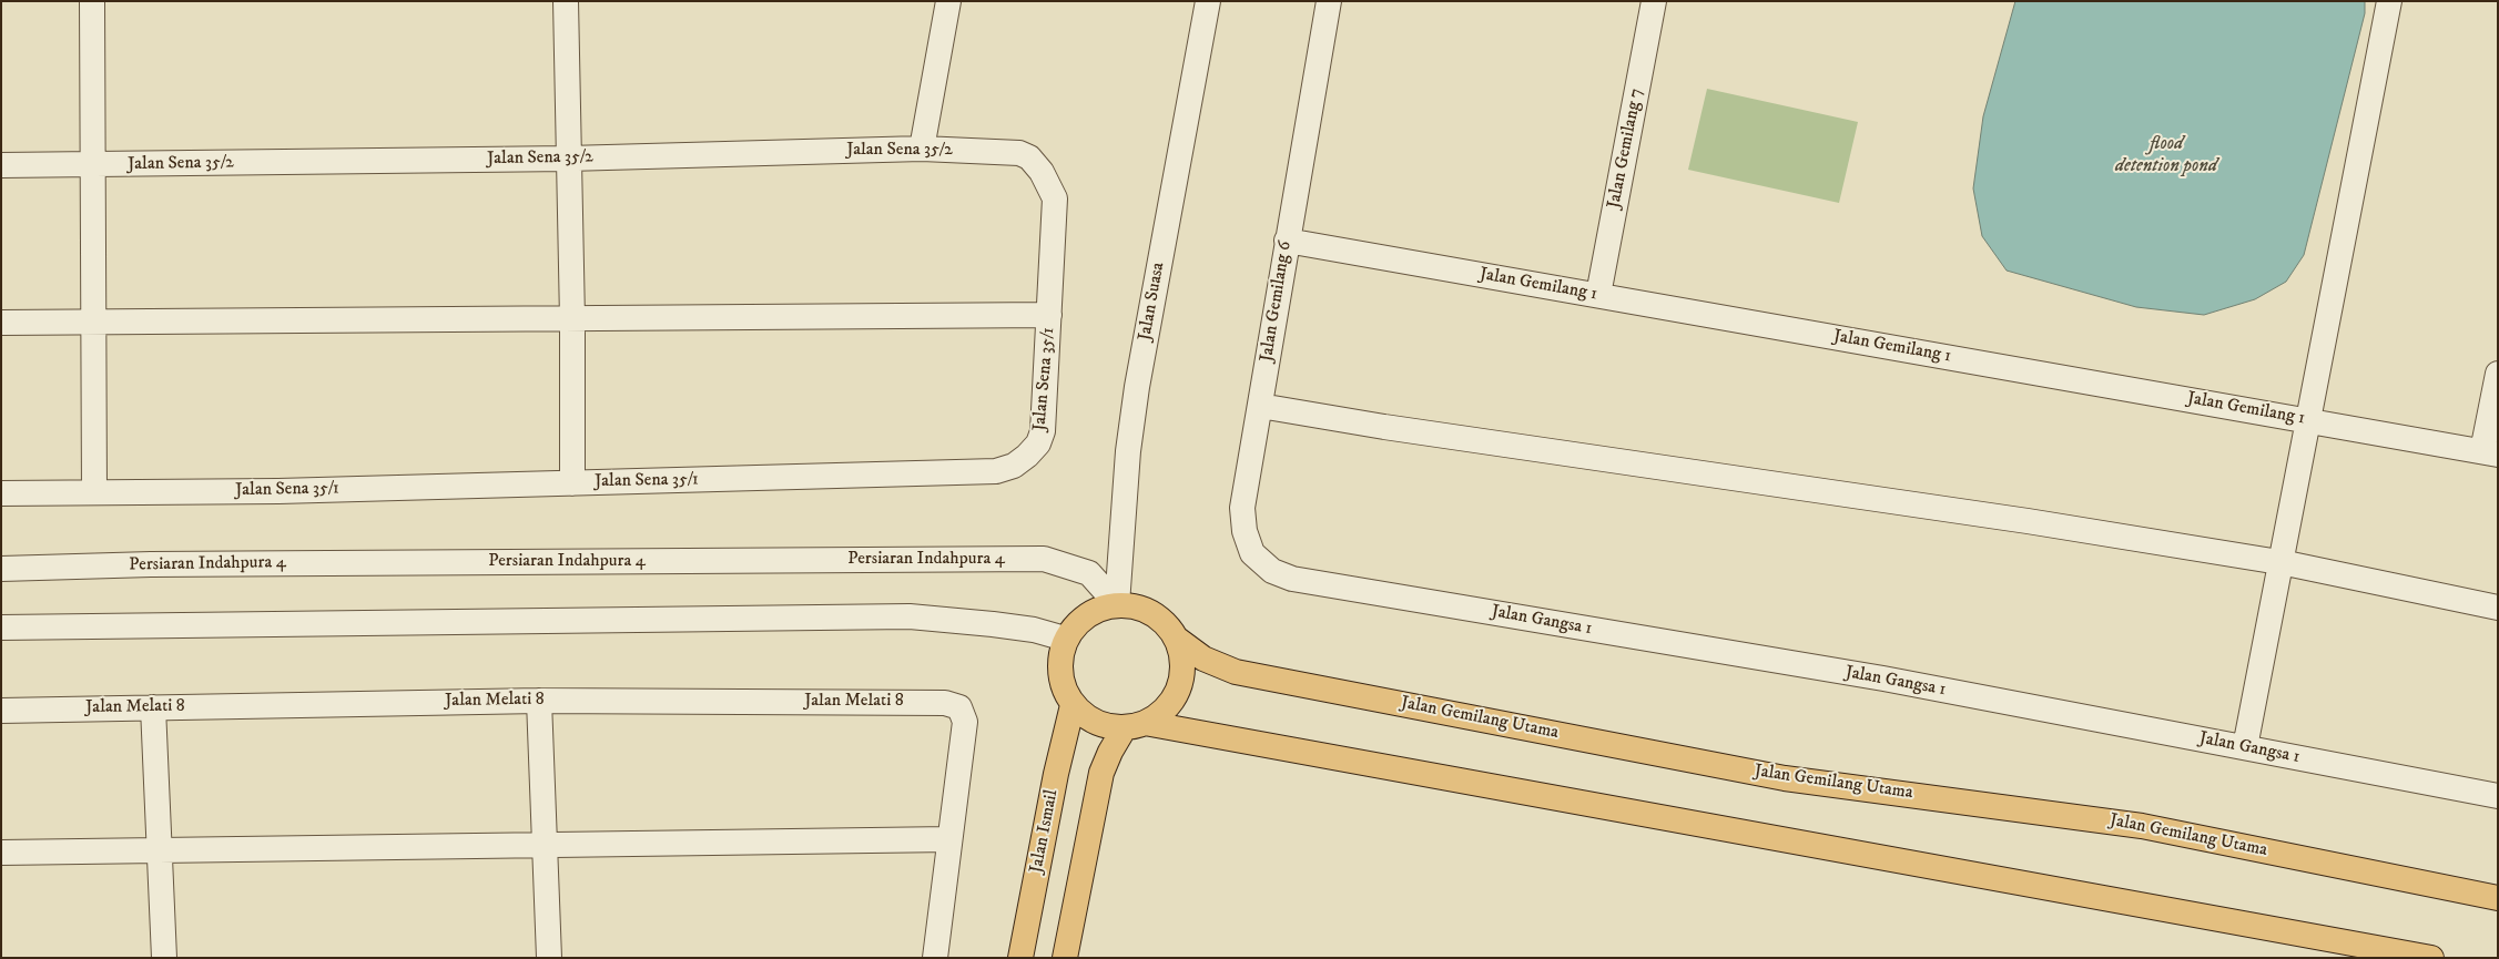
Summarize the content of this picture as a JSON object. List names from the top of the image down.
{
  "streets": {
    "main road": ["Jalan Gemilang Utama", "Jalan Ismail"],
    "street": [
      "Jalan Gemilang 7",
      "Jalan Sena 35/2",
      "Jalan Gemilang 1",
      "Jalan Suasa",
      "Jalan Gemilang 6",
      "Jalan Sena 35/1",
      "Persiaran Indahpura 4",
      "Jalan Gangsa 1",
      "Jalan Melati 8"
    ]
  },
  "crossings": [
    ["Jalan Gemilang 7", "Jalan Gemilang 1"],
    ["Jalan Sena 35/2", "Jalan Sena 35/1"],
    ["Jalan Gemilang 1", "Jalan Gemilang 6"],
    ["Jalan Suasa", "Persiaran Indahpura 4"],
    ["Jalan Suasa", "Jalan Gemilang Utama"],
    ["Jalan Suasa", "Jalan Ismail"],
    ["Jalan Gemilang 6", "Jalan Gangsa 1"],
    ["Persiaran Indahpura 4", "Jalan Gemilang Utama"],
    ["Persiaran Indahpura 4", "Jalan Ismail"],
    ["Jalan Gemilang Utama", "Jalan Ismail"]
  ],
  "water": ["flood detention pond"]
}
